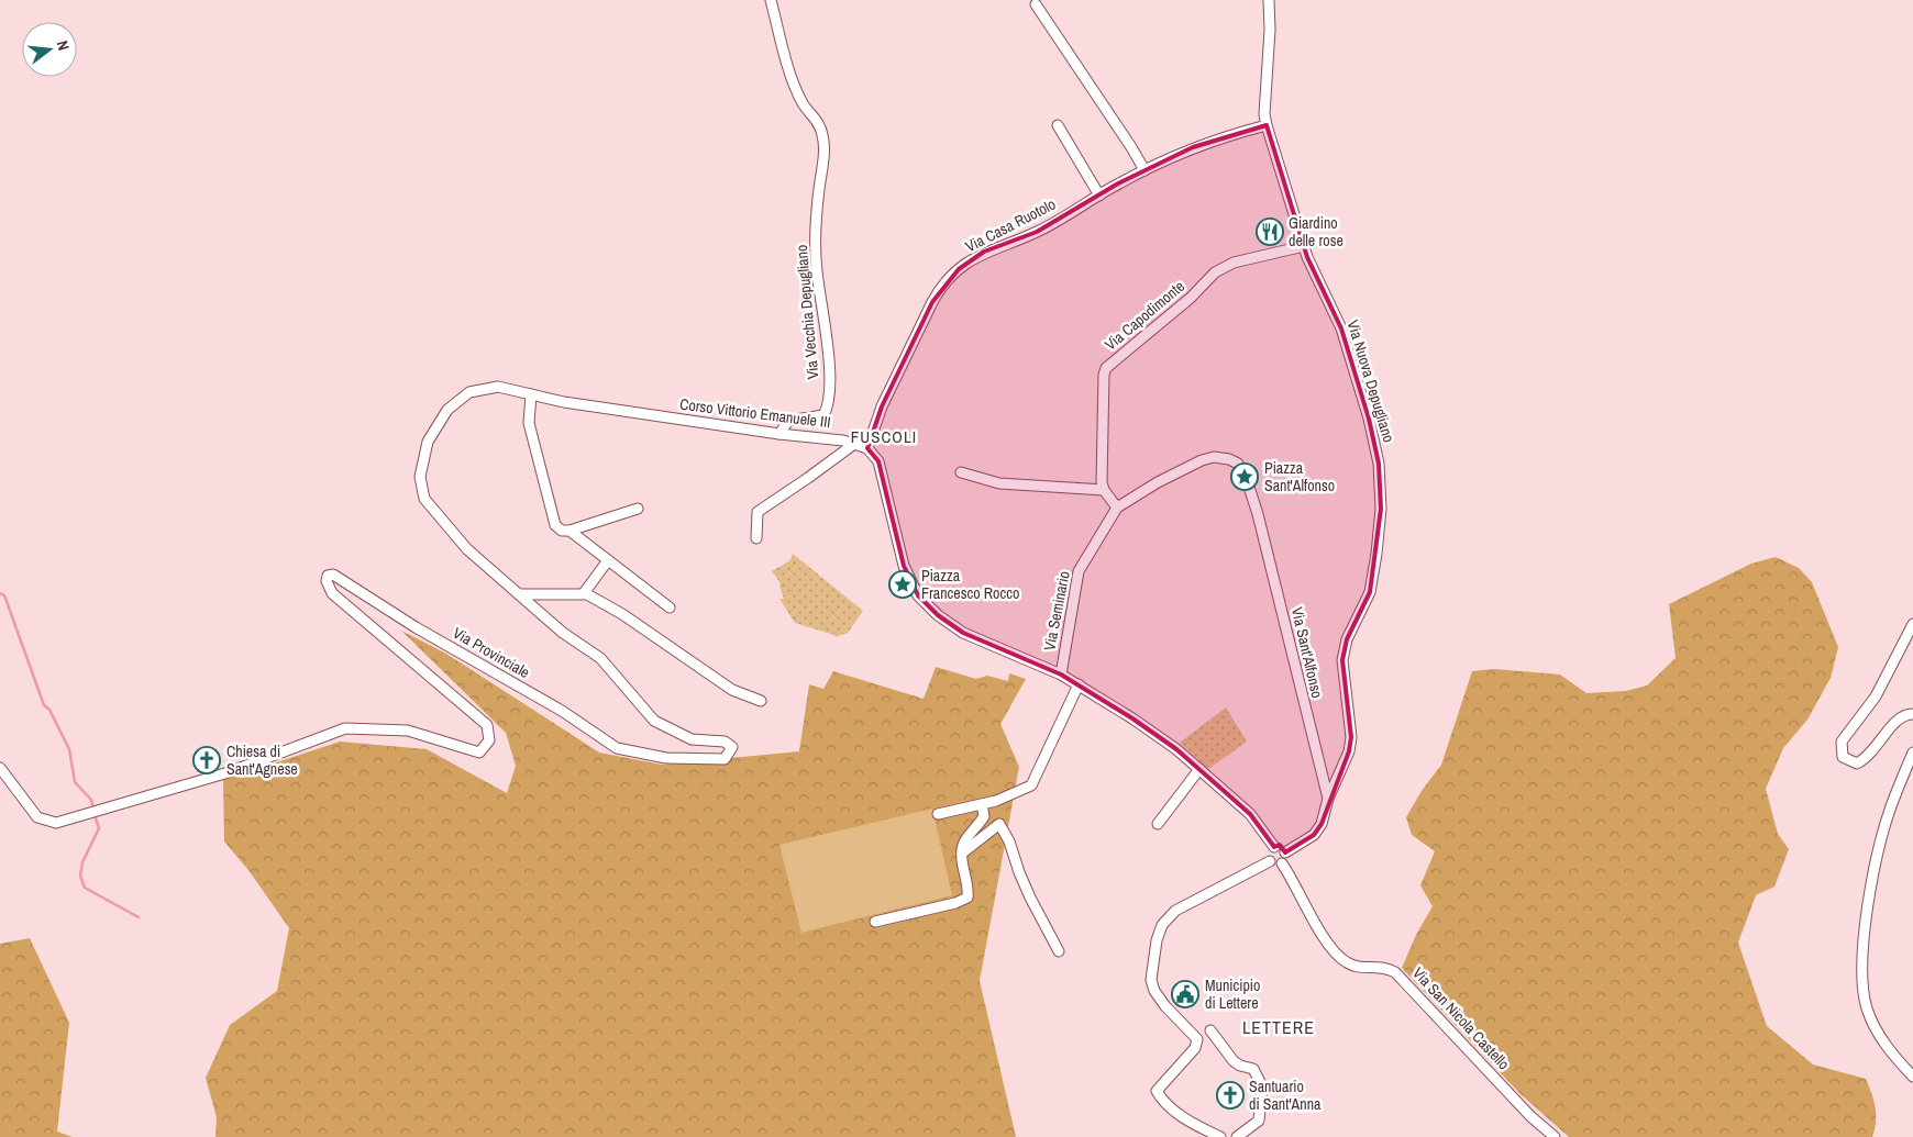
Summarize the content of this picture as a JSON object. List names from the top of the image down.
{
  "streets": {
    "street": [
      "Via Casa Ruotolo",
      "Via Vecchia Depugliano",
      "Via Capodimonte",
      "Via Nuova Depugliano",
      "Corso Vittorio Emanuele III",
      "Via Seminario",
      "Via Provinciale",
      "Via Sant'Alfonso",
      "Via San Nicola Castello"
    ]
  },
  "crossings": [
    ["Via Casa Ruotolo", "Via Nuova Depugliano"],
    ["Via Casa Ruotolo", "Corso Vittorio Emanuele III"],
    ["Via Vecchia Depugliano", "Corso Vittorio Emanuele III"],
    ["Via Capodimonte", "Via Nuova Depugliano"],
    ["Via Nuova Depugliano", "Via Sant'Alfonso"],
    ["Via Nuova Depugliano", "Via San Nicola Castello"],
    ["Corso Vittorio Emanuele III", "Via Provinciale"],
    ["Via Seminario", "Via Sant'Alfonso"]
  ],
  "districts": ["FUSCOLI", "LETTERE"],
  "places": {
    "restaurant": ["Giardino delle rose"],
    "place": ["Piazza Sant'Alfonso", "Piazza Francesco Rocco"],
    "church": ["Chiesa di Sant'Agnese", "Santuario di Sant'Anna"],
    "public building": ["Municipio di Lettere"]
  },
  "north": "right"
}
